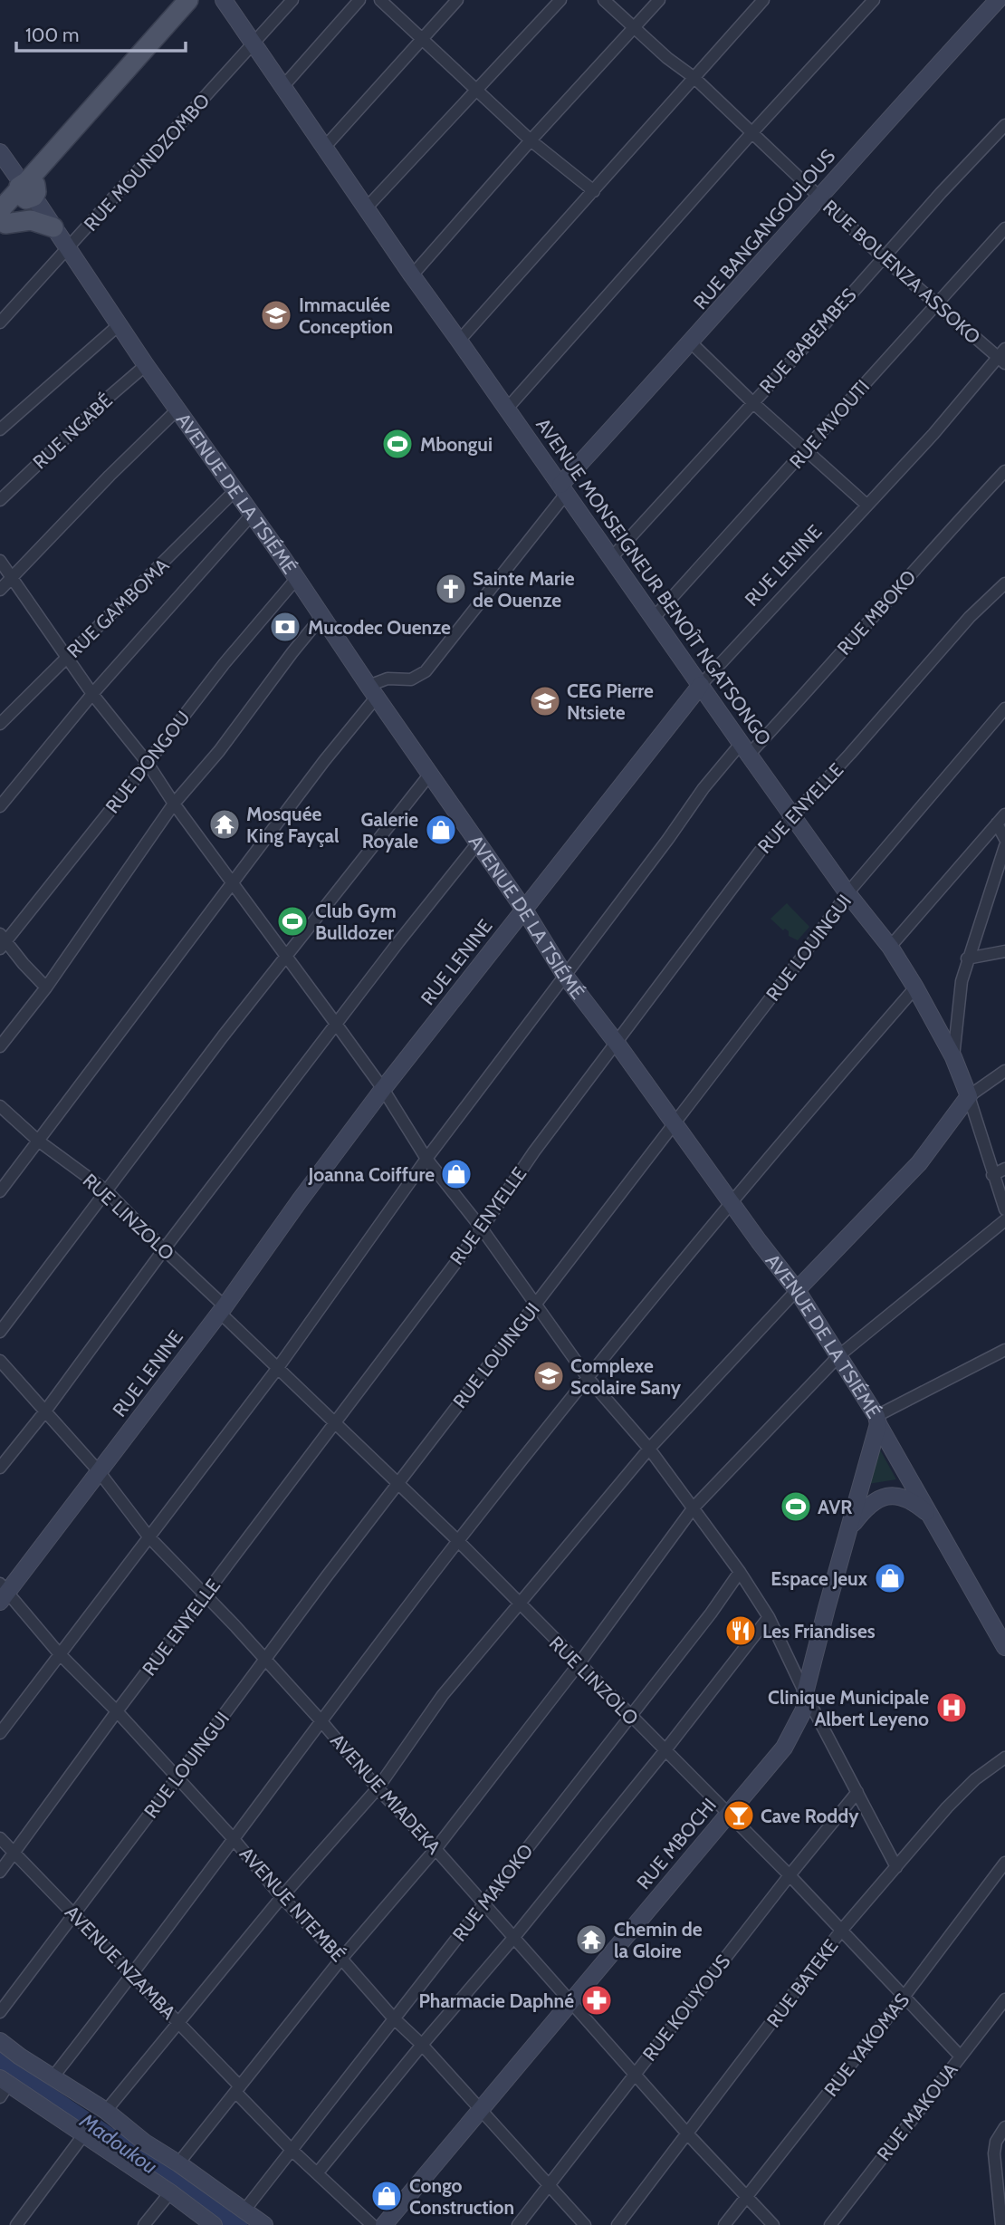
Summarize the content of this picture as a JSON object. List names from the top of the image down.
{
  "streets": {
    "main road": [
      "RUE BANGANGOULOUS",
      "AVENUE DE LA TSIÉMÉ",
      "RUE LENINE",
      "AVENUE MONSEIGNEUR BENOÎT NGATSONGO",
      "RUE MBOCHI"
    ],
    "street": [
      "RUE MOUNDZOMBO",
      "RUE BOUENZA ASSOKO",
      "RUE BABEMBES",
      "RUE MVOUTI",
      "RUE NGABÉ",
      "RUE GAMBOMA",
      "RUE MBOKO",
      "RUE DONGOU",
      "RUE ENYELLE",
      "RUE LOUINGUI",
      "RUE LINZOLO",
      "AVENUE MIADEKA",
      "RUE MAKOKO",
      "AVENUE NTEMBÉ",
      "AVENUE NZAMBA",
      "RUE BATEKE",
      "RUE KOUYOUS",
      "RUE YAKOMAS",
      "RUE MAKOUA"
    ]
  },
  "crossings": [
    ["RUE MOUNDZOMBO", "AVENUE DE LA TSIÉMÉ"],
    ["RUE MOUNDZOMBO", "AVENUE MONSEIGNEUR BENOÎT NGATSONGO"],
    ["RUE BANGANGOULOUS", "RUE BOUENZA ASSOKO"],
    ["RUE BANGANGOULOUS", "AVENUE MONSEIGNEUR BENOÎT NGATSONGO"],
    ["RUE BOUENZA ASSOKO", "RUE BABEMBES"],
    ["RUE BOUENZA ASSOKO", "RUE MVOUTI"],
    ["RUE BOUENZA ASSOKO", "RUE LENINE"],
    ["RUE BABEMBES", "AVENUE MONSEIGNEUR BENOÎT NGATSONGO"],
    ["RUE MVOUTI", "AVENUE MONSEIGNEUR BENOÎT NGATSONGO"],
    ["RUE NGABÉ", "AVENUE DE LA TSIÉMÉ"],
    ["AVENUE DE LA TSIÉMÉ", "RUE LENINE"],
    ["AVENUE DE LA TSIÉMÉ", "RUE GAMBOMA"],
    ["AVENUE DE LA TSIÉMÉ", "RUE MBOKO"],
    ["AVENUE DE LA TSIÉMÉ", "RUE DONGOU"],
    ["AVENUE DE LA TSIÉMÉ", "RUE ENYELLE"],
    ["AVENUE DE LA TSIÉMÉ", "RUE LOUINGUI"],
    ["AVENUE DE LA TSIÉMÉ", "RUE MBOCHI"],
    ["RUE LENINE", "AVENUE MONSEIGNEUR BENOÎT NGATSONGO"],
    ["RUE LENINE", "RUE LINZOLO"],
    ["RUE LENINE", "AVENUE MIADEKA"],
    ["RUE LENINE", "AVENUE NTEMBÉ"],
    ["AVENUE MONSEIGNEUR BENOÎT NGATSONGO", "RUE MBOKO"],
    ["AVENUE MONSEIGNEUR BENOÎT NGATSONGO", "RUE ENYELLE"],
    ["AVENUE MONSEIGNEUR BENOÎT NGATSONGO", "RUE LOUINGUI"],
    ["RUE MBOKO", "RUE LINZOLO"],
    ["RUE MBOKO", "AVENUE MIADEKA"],
    ["RUE MBOKO", "AVENUE NTEMBÉ"],
    ["RUE ENYELLE", "RUE LINZOLO"],
    ["RUE ENYELLE", "AVENUE MIADEKA"],
    ["RUE ENYELLE", "AVENUE NTEMBÉ"],
    ["RUE ENYELLE", "AVENUE NZAMBA"],
    ["RUE LOUINGUI", "RUE LINZOLO"],
    ["RUE LOUINGUI", "AVENUE MIADEKA"],
    ["RUE LOUINGUI", "AVENUE NTEMBÉ"],
    ["RUE LOUINGUI", "AVENUE NZAMBA"],
    ["RUE LINZOLO", "RUE MBOCHI"],
    ["RUE LINZOLO", "RUE MAKOKO"],
    ["RUE LINZOLO", "RUE BATEKE"],
    ["RUE LINZOLO", "RUE KOUYOUS"],
    ["RUE LINZOLO", "RUE YAKOMAS"],
    ["RUE LINZOLO", "RUE MAKOUA"],
    ["AVENUE MIADEKA", "RUE MBOCHI"],
    ["AVENUE MIADEKA", "RUE MAKOKO"],
    ["AVENUE MIADEKA", "RUE BATEKE"],
    ["AVENUE MIADEKA", "RUE KOUYOUS"],
    ["AVENUE MIADEKA", "RUE YAKOMAS"],
    ["RUE MBOCHI", "AVENUE NTEMBÉ"],
    ["RUE MAKOKO", "AVENUE NTEMBÉ"],
    ["RUE MAKOKO", "AVENUE NZAMBA"],
    ["AVENUE NTEMBÉ", "RUE KOUYOUS"]
  ],
  "water": ["Madoukou"],
  "places": {
    "school or university": ["Immaculée Conception", "CEG Pierre Ntsiete", "Complexe Scolaire Sany"],
    "sports": ["Mbongui", "Club Gym Bulldozer", "AVR"],
    "church": ["Sainte Marie de Ouenze"],
    "bank": ["Mucodec Ouenze"],
    "temple": ["Mosquée King Fayçal", "Chemin de la Gloire"],
    "shop": [
      "Galerie Royale",
      "Joanna Coiffure",
      "Espace Jeux",
      "Congo Construction"
    ],
    "restaurant": ["Les Friandises"],
    "hospital": ["Clinique Municipale Albert Leyeno"],
    "bar": ["Cave Roddy"],
    "pharmacy": ["Pharmacie Daphné"]
  },
  "scale_bar": "100 m"
}
